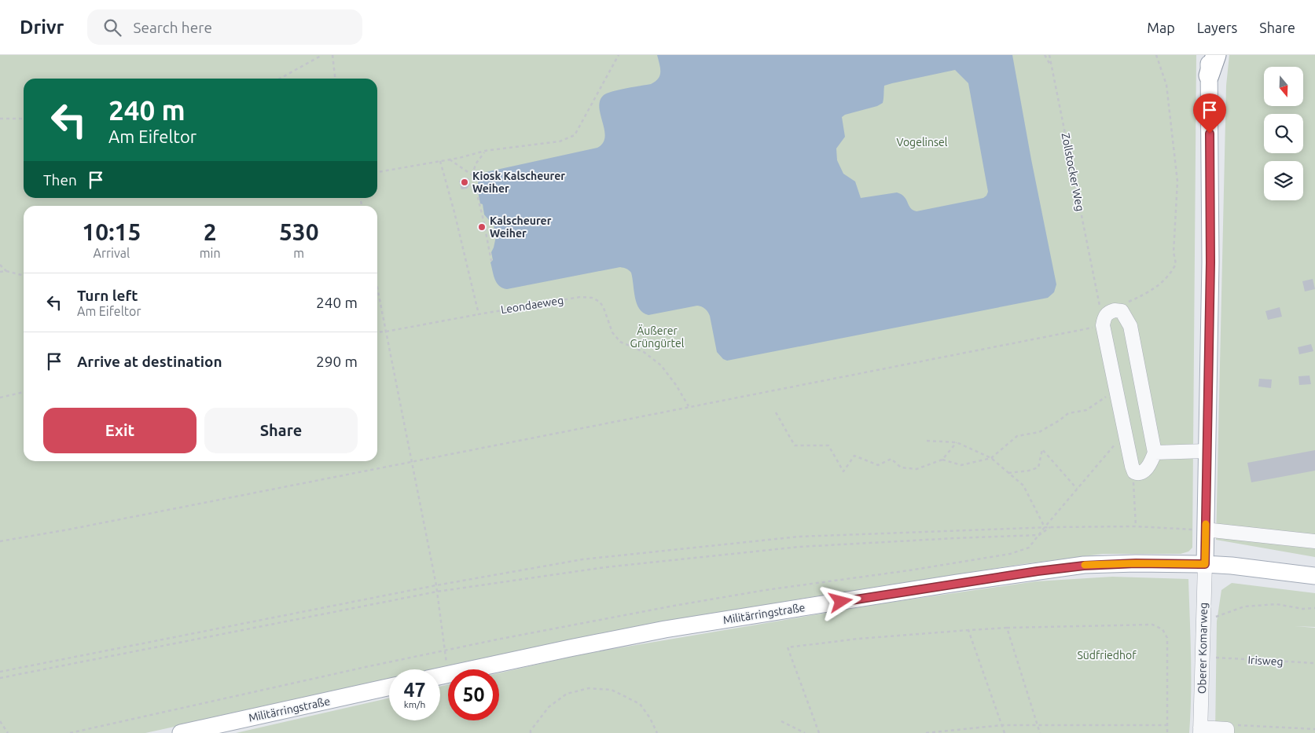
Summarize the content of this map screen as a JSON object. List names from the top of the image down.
{
  "streets": {
    "main road": ["Militärringstraße"],
    "street": ["Oberer Komarweg"],
    "path": ["Zollstocker Weg", "Leondaeweg", "Irisweg"]
  },
  "crossings": [
    ["Militärringstraße", "Oberer Komarweg"]
  ],
  "parks": ["Vogelinsel", "Äußerer Grüngürtel", "Südfriedhof"],
  "places": ["Kiosk Kalscheurer Weiher", "Kalscheurer Weiher"],
  "north": "bottom",
  "page": {
    "header": "Drivr",
    "search": "Search here",
    "nav": ["Map", "Layers", "Share"],
    "turn": ["240 m", "Am Eifeltor"],
    "then": "Then",
    "eta": [
      "10:15",
      "Arrival",
      "2",
      "min",
      "530",
      "m"
    ],
    "list": [
      {
        "name": "Turn left",
        "note": "Am Eifeltor",
        "value": "240 m"
      },
      {
        "name": "Arrive at destination",
        "value": "290 m"
      }
    ],
    "buttons": ["Exit", "Share"],
    "speed": "47 km/h",
    "limit": "50"
  }
}
